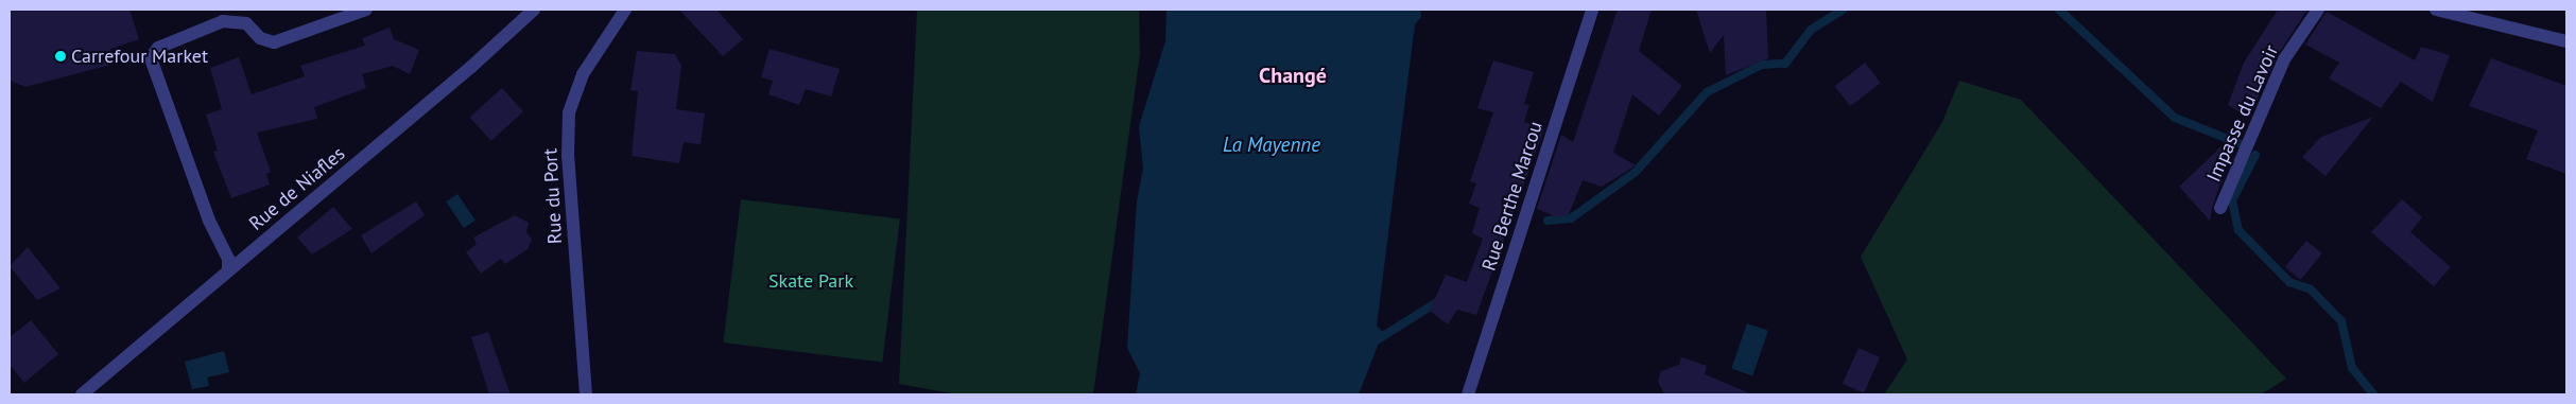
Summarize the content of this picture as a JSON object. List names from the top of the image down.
{
  "streets": {
    "street": [
      "Impasse du Lavoir",
      "Rue de Niafles",
      "Rue du Port",
      "Rue Berthe Marcou"
    ]
  },
  "districts": ["Changé"],
  "water": ["La Mayenne"],
  "parks": ["Skate Park"],
  "places": ["Carrefour Market"]
}
